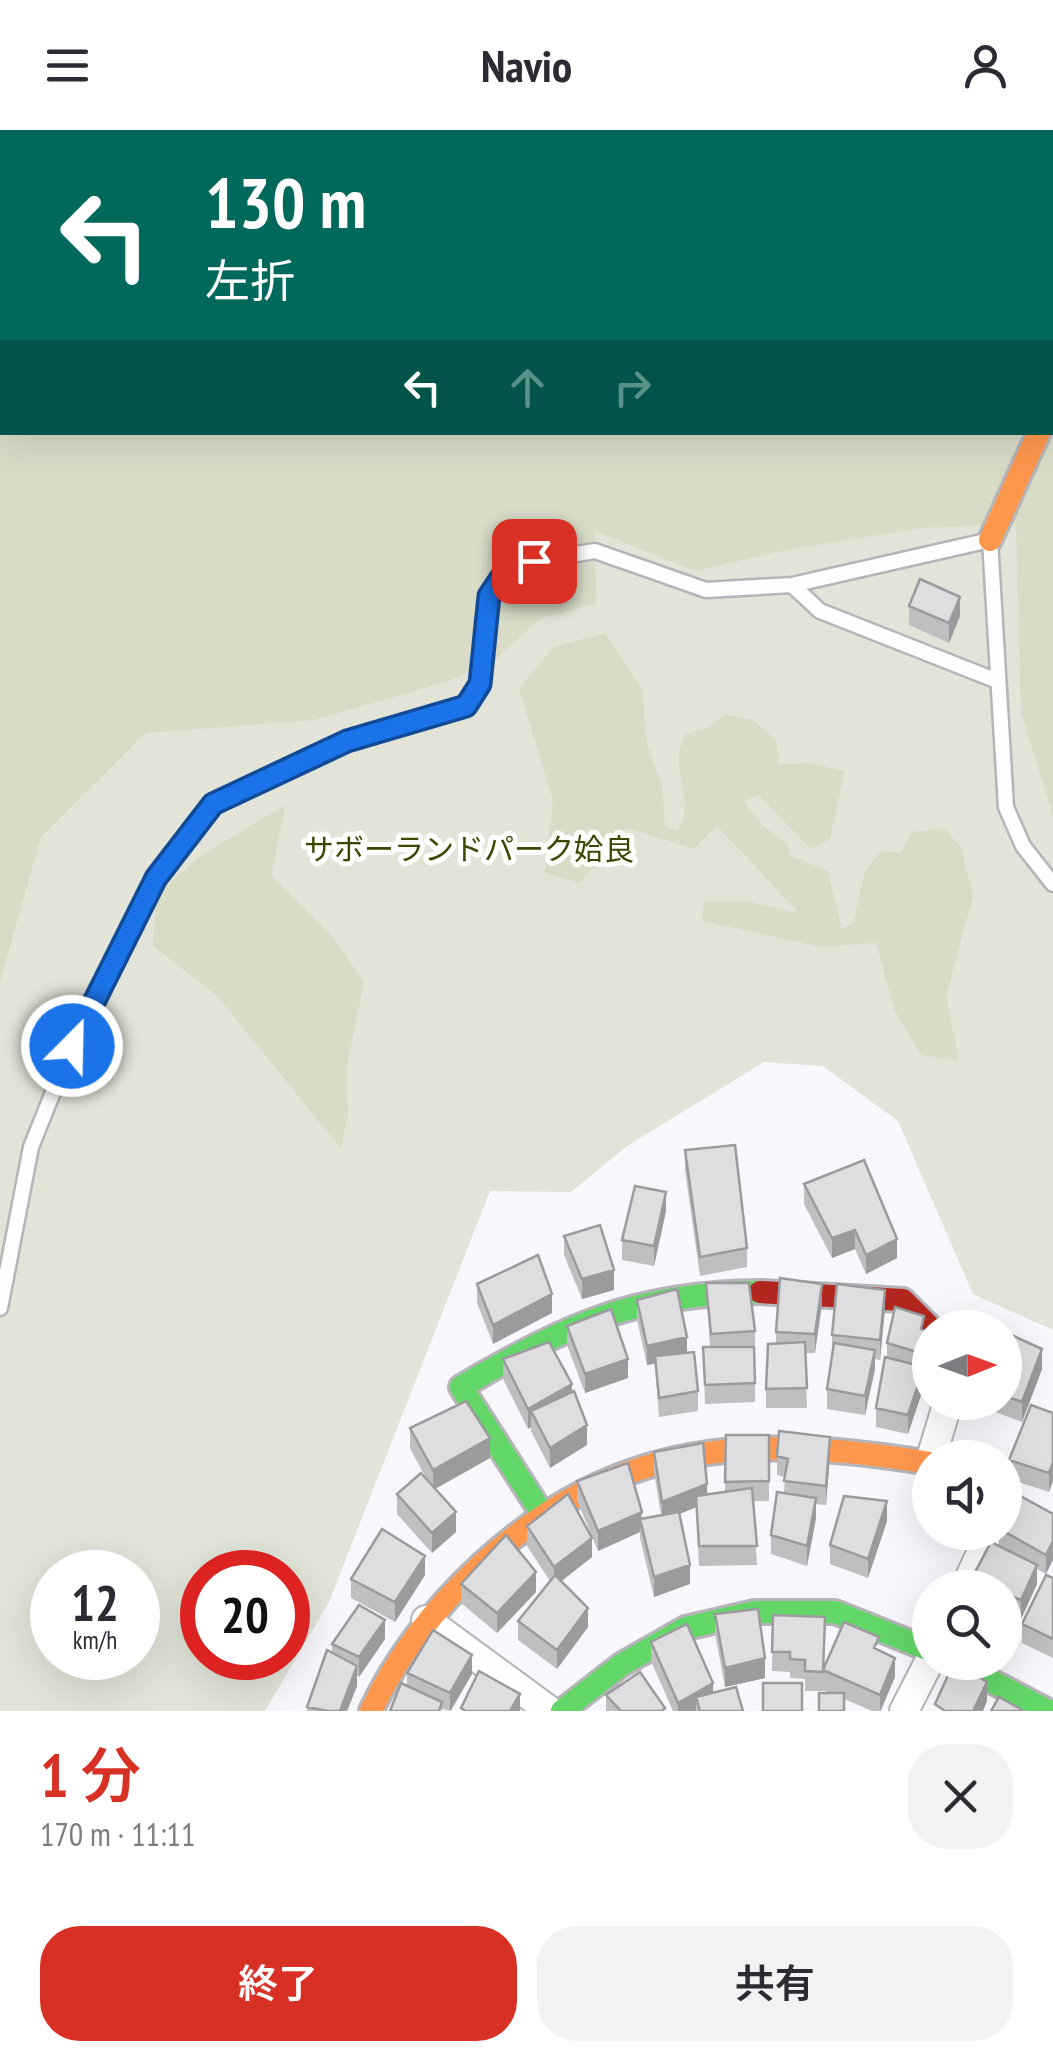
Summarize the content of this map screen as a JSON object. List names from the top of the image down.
{
  "parks": ["サボーランドパーク姶良"],
  "north": "right",
  "page": {
    "header": "Navio",
    "turn": ["130 m", "左折"],
    "speed": "12 km/h",
    "limit": "20",
    "heading": ["1 分", "170 m · 11:11"],
    "buttons": ["終了", "共有"]
  }
}
